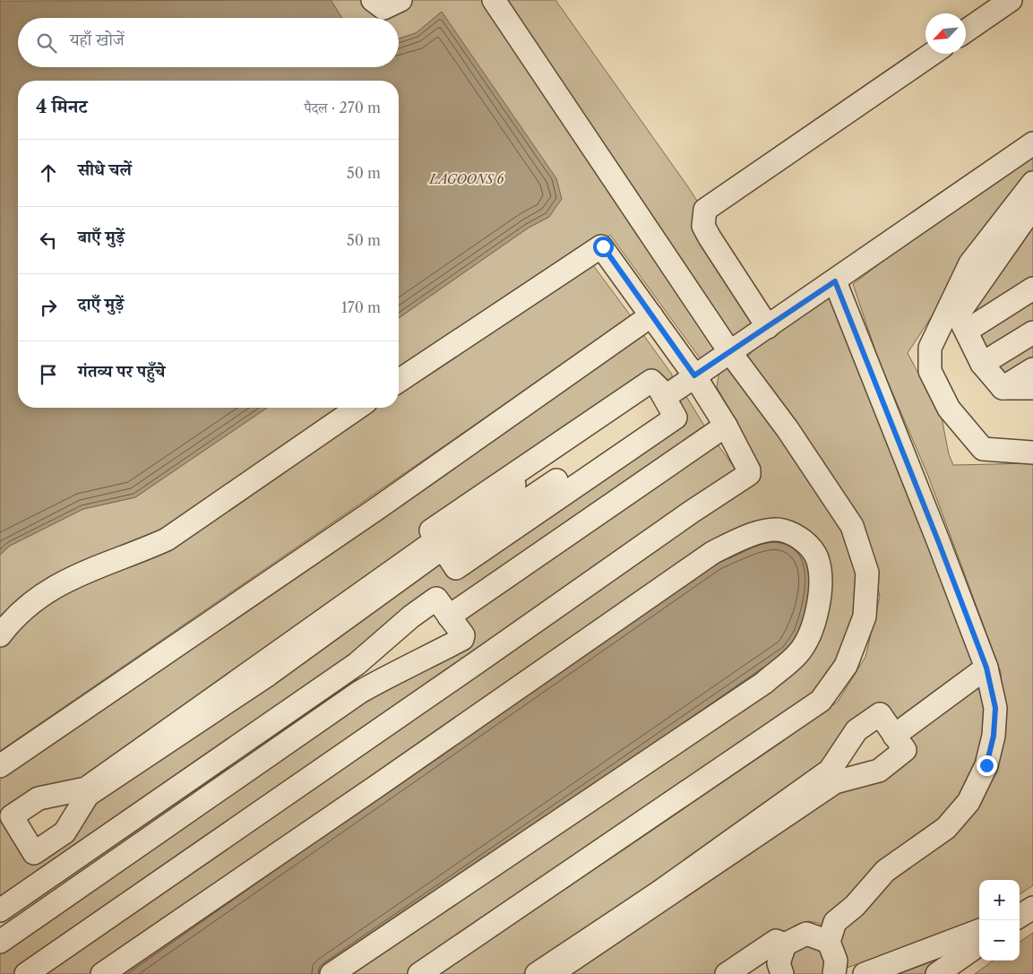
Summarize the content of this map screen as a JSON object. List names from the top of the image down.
{
  "water": ["LAGOONS 6"],
  "north": "bottom left",
  "page": {
    "search": "यहाँ खोजें",
    "heading": ["4 मिनट", "पैदल · 270 m"],
    "list": [
      ["सीधे चलें", "50 m"],
      ["बाएँ मुड़ें", "50 m"],
      ["दाएँ मुड़ें", "170 m"],
      "गंतव्य पर पहुँचे"
    ],
    "map_buttons": ["+", "−"]
  }
}
